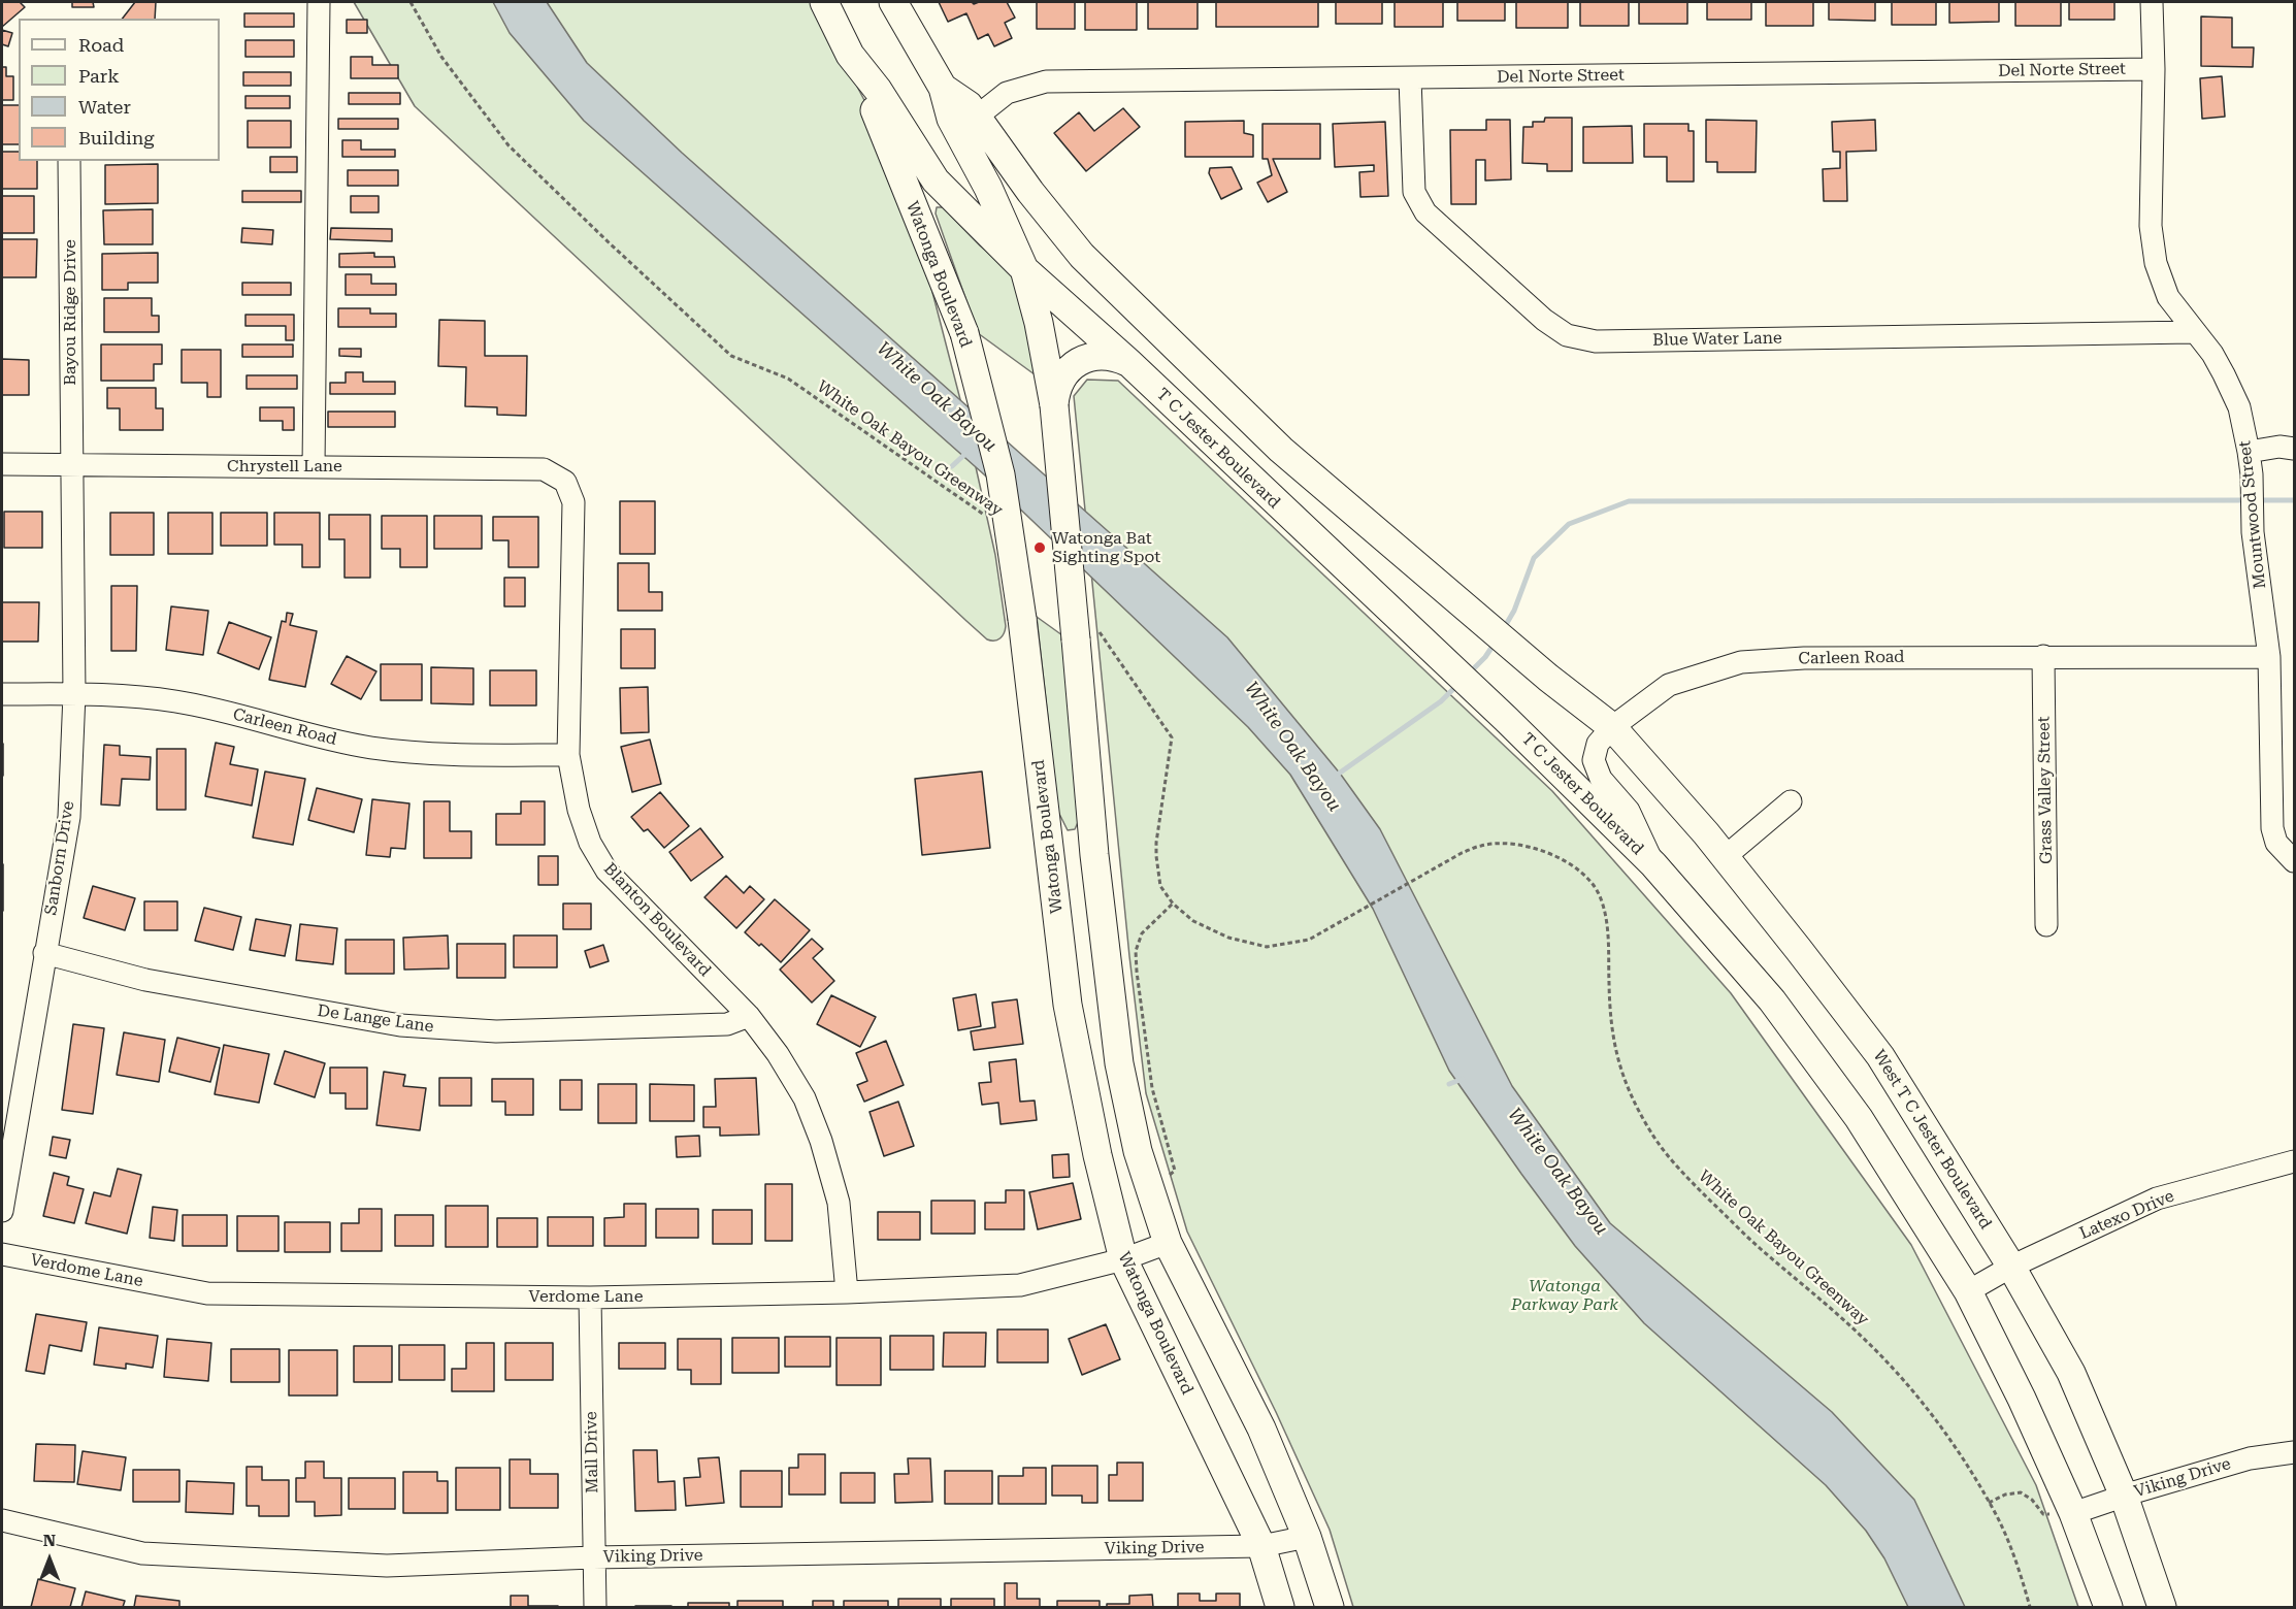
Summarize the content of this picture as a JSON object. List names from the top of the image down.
{
  "streets": {
    "main road": ["Watonga Boulevard", "T C Jester Boulevard", "West T C Jester Boulevard"],
    "street": [
      "Del Norte Street",
      "Bayou Ridge Drive",
      "Blue Water Lane",
      "Chrystell Lane",
      "Mountwood Street",
      "Carleen Road",
      "Grass Valley Street",
      "Sanborn Drive",
      "Blanton Boulevard",
      "De Lange Lane",
      "Latexo Drive",
      "Verdome Lane",
      "Mall Drive",
      "Viking Drive"
    ],
    "path": ["White Oak Bayou Greenway"]
  },
  "crossings": [
    ["Del Norte Street", "Blue Water Lane"],
    ["Del Norte Street", "Mountwood Street"],
    ["Watonga Boulevard", "T C Jester Boulevard"],
    ["Watonga Boulevard", "Verdome Lane"],
    ["Watonga Boulevard", "Viking Drive"],
    ["Bayou Ridge Drive", "Chrystell Lane"],
    ["Bayou Ridge Drive", "Sanborn Drive"],
    ["Blue Water Lane", "Mountwood Street"],
    ["T C Jester Boulevard", "Carleen Road"],
    ["Chrystell Lane", "Sanborn Drive"],
    ["Chrystell Lane", "Blanton Boulevard"],
    ["Mountwood Street", "Carleen Road"],
    ["Carleen Road", "Grass Valley Street"],
    ["Carleen Road", "Sanborn Drive"],
    ["Carleen Road", "Blanton Boulevard"],
    ["Carleen Road", "West T C Jester Boulevard"],
    ["Sanborn Drive", "De Lange Lane"],
    ["Blanton Boulevard", "De Lange Lane"],
    ["Blanton Boulevard", "Verdome Lane"],
    ["West T C Jester Boulevard", "Latexo Drive"],
    ["West T C Jester Boulevard", "Viking Drive"],
    ["Verdome Lane", "Mall Drive"],
    ["Mall Drive", "Viking Drive"]
  ],
  "water": ["White Oak Bayou"],
  "parks": ["Watonga Parkway Park"],
  "places": ["Watonga Bat Sighting Spot"],
  "legend": [
    "Road",
    "Park",
    "Water",
    "Building"
  ],
  "north": "top"
}
